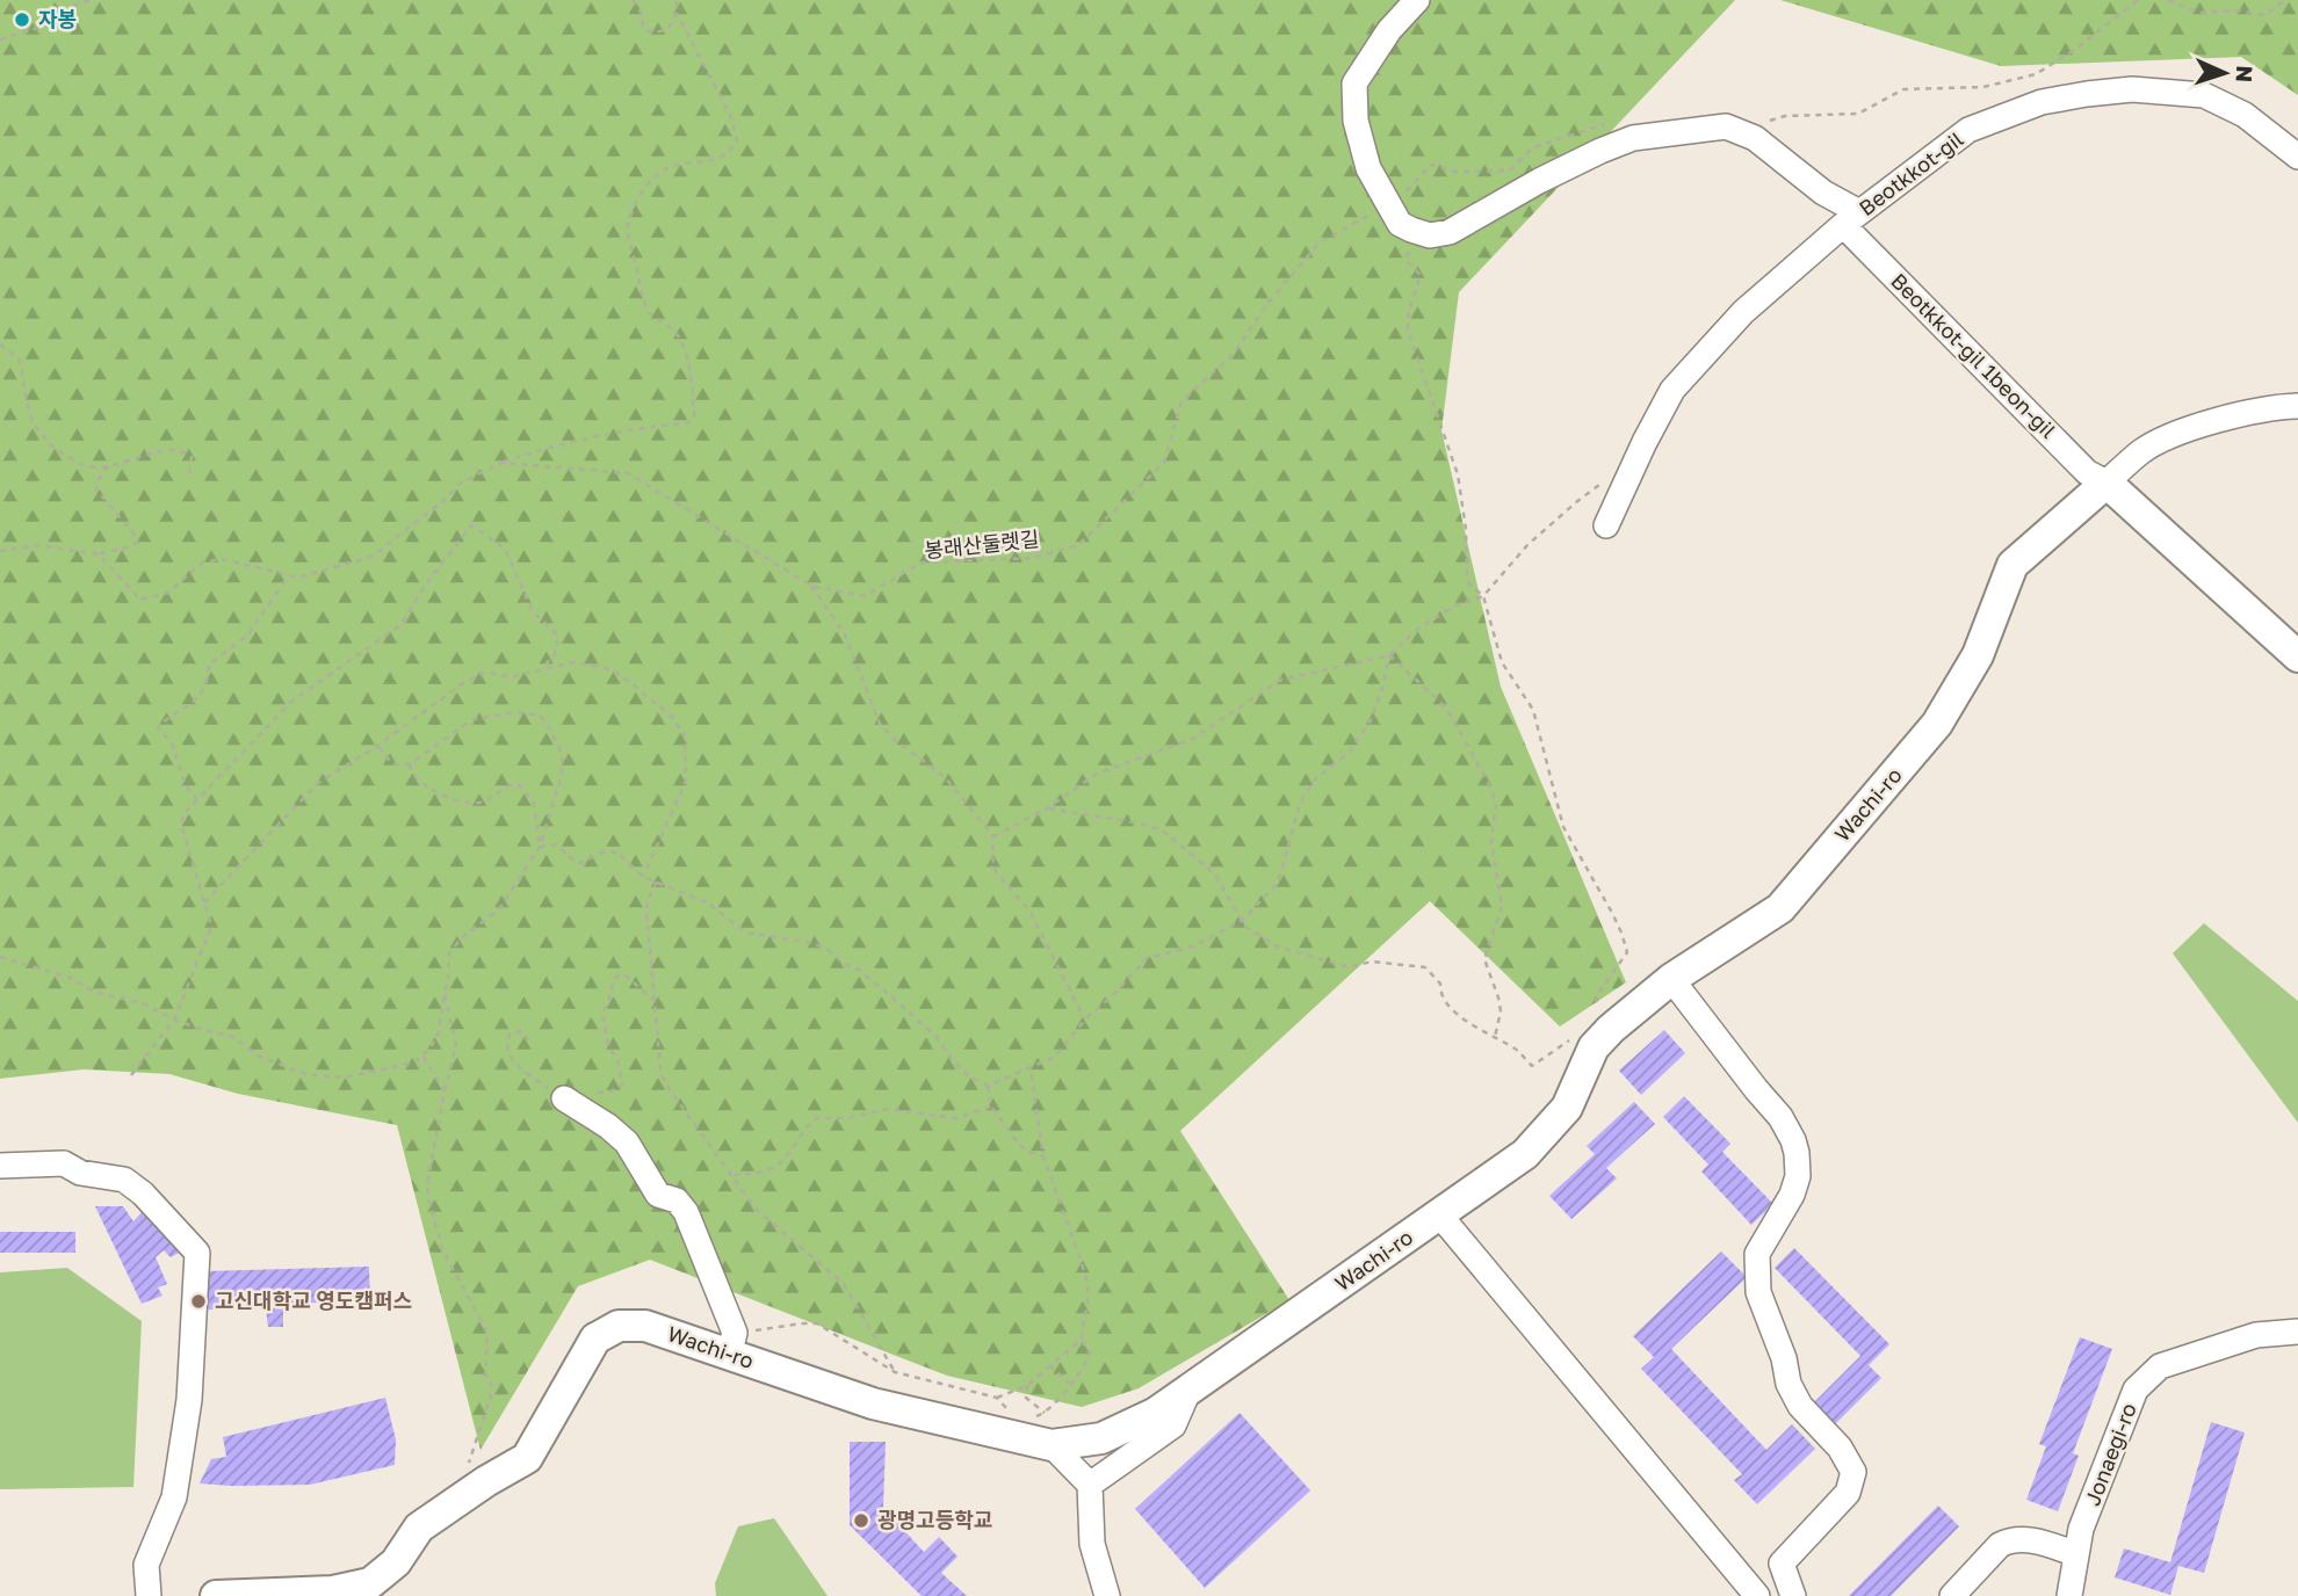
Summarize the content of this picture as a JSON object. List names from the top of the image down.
{
  "streets": {
    "main road": ["Wachi-ro"],
    "street": ["Beotkkot-gil", "Beotkkot-gil 1beon-gil", "Jonaegi-ro"],
    "path": ["봉래산둘렛길"]
  },
  "crossings": [
    ["Beotkkot-gil", "Beotkkot-gil 1beon-gil"],
    ["Beotkkot-gil 1beon-gil", "Wachi-ro"]
  ],
  "places": ["자봉", "고신대학교 영도캠퍼스", "광명고등학교"],
  "north": "right"
}
